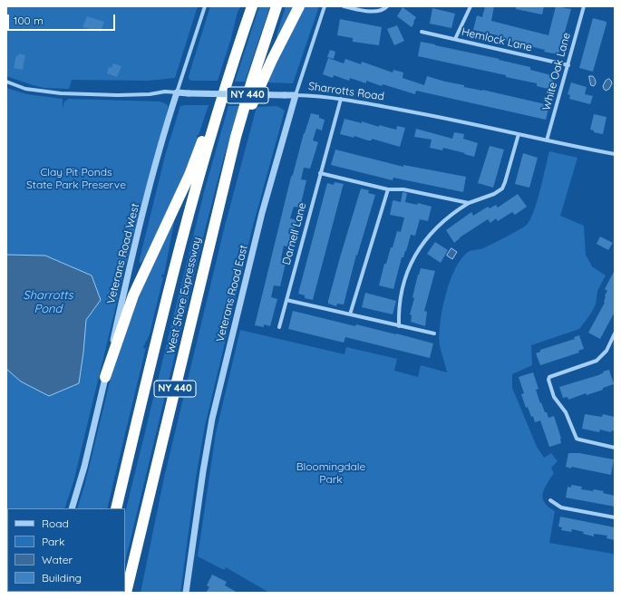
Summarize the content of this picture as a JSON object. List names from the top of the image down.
{
  "streets": {
    "highway": ["NY 440", "West Shore Expressway"],
    "street": [
      "Hemlock Lane",
      "White Oak Lane",
      "Sharrotts Road",
      "Darnell Lane",
      "Veterans Road West",
      "Veterans Road East"
    ]
  },
  "crossings": [
    ["Hemlock Lane", "White Oak Lane"],
    ["White Oak Lane", "Sharrotts Road"],
    ["Sharrotts Road", "Darnell Lane"],
    ["Sharrotts Road", "Veterans Road West"],
    ["Sharrotts Road", "Veterans Road East"]
  ],
  "water": ["Sharrotts Pond"],
  "parks": ["Clay Pit Ponds State Park Preserve", "Bloomingdale Park"],
  "legend": [
    "Road",
    "Park",
    "Water",
    "Building"
  ],
  "scale_bar": "100 m"
}
